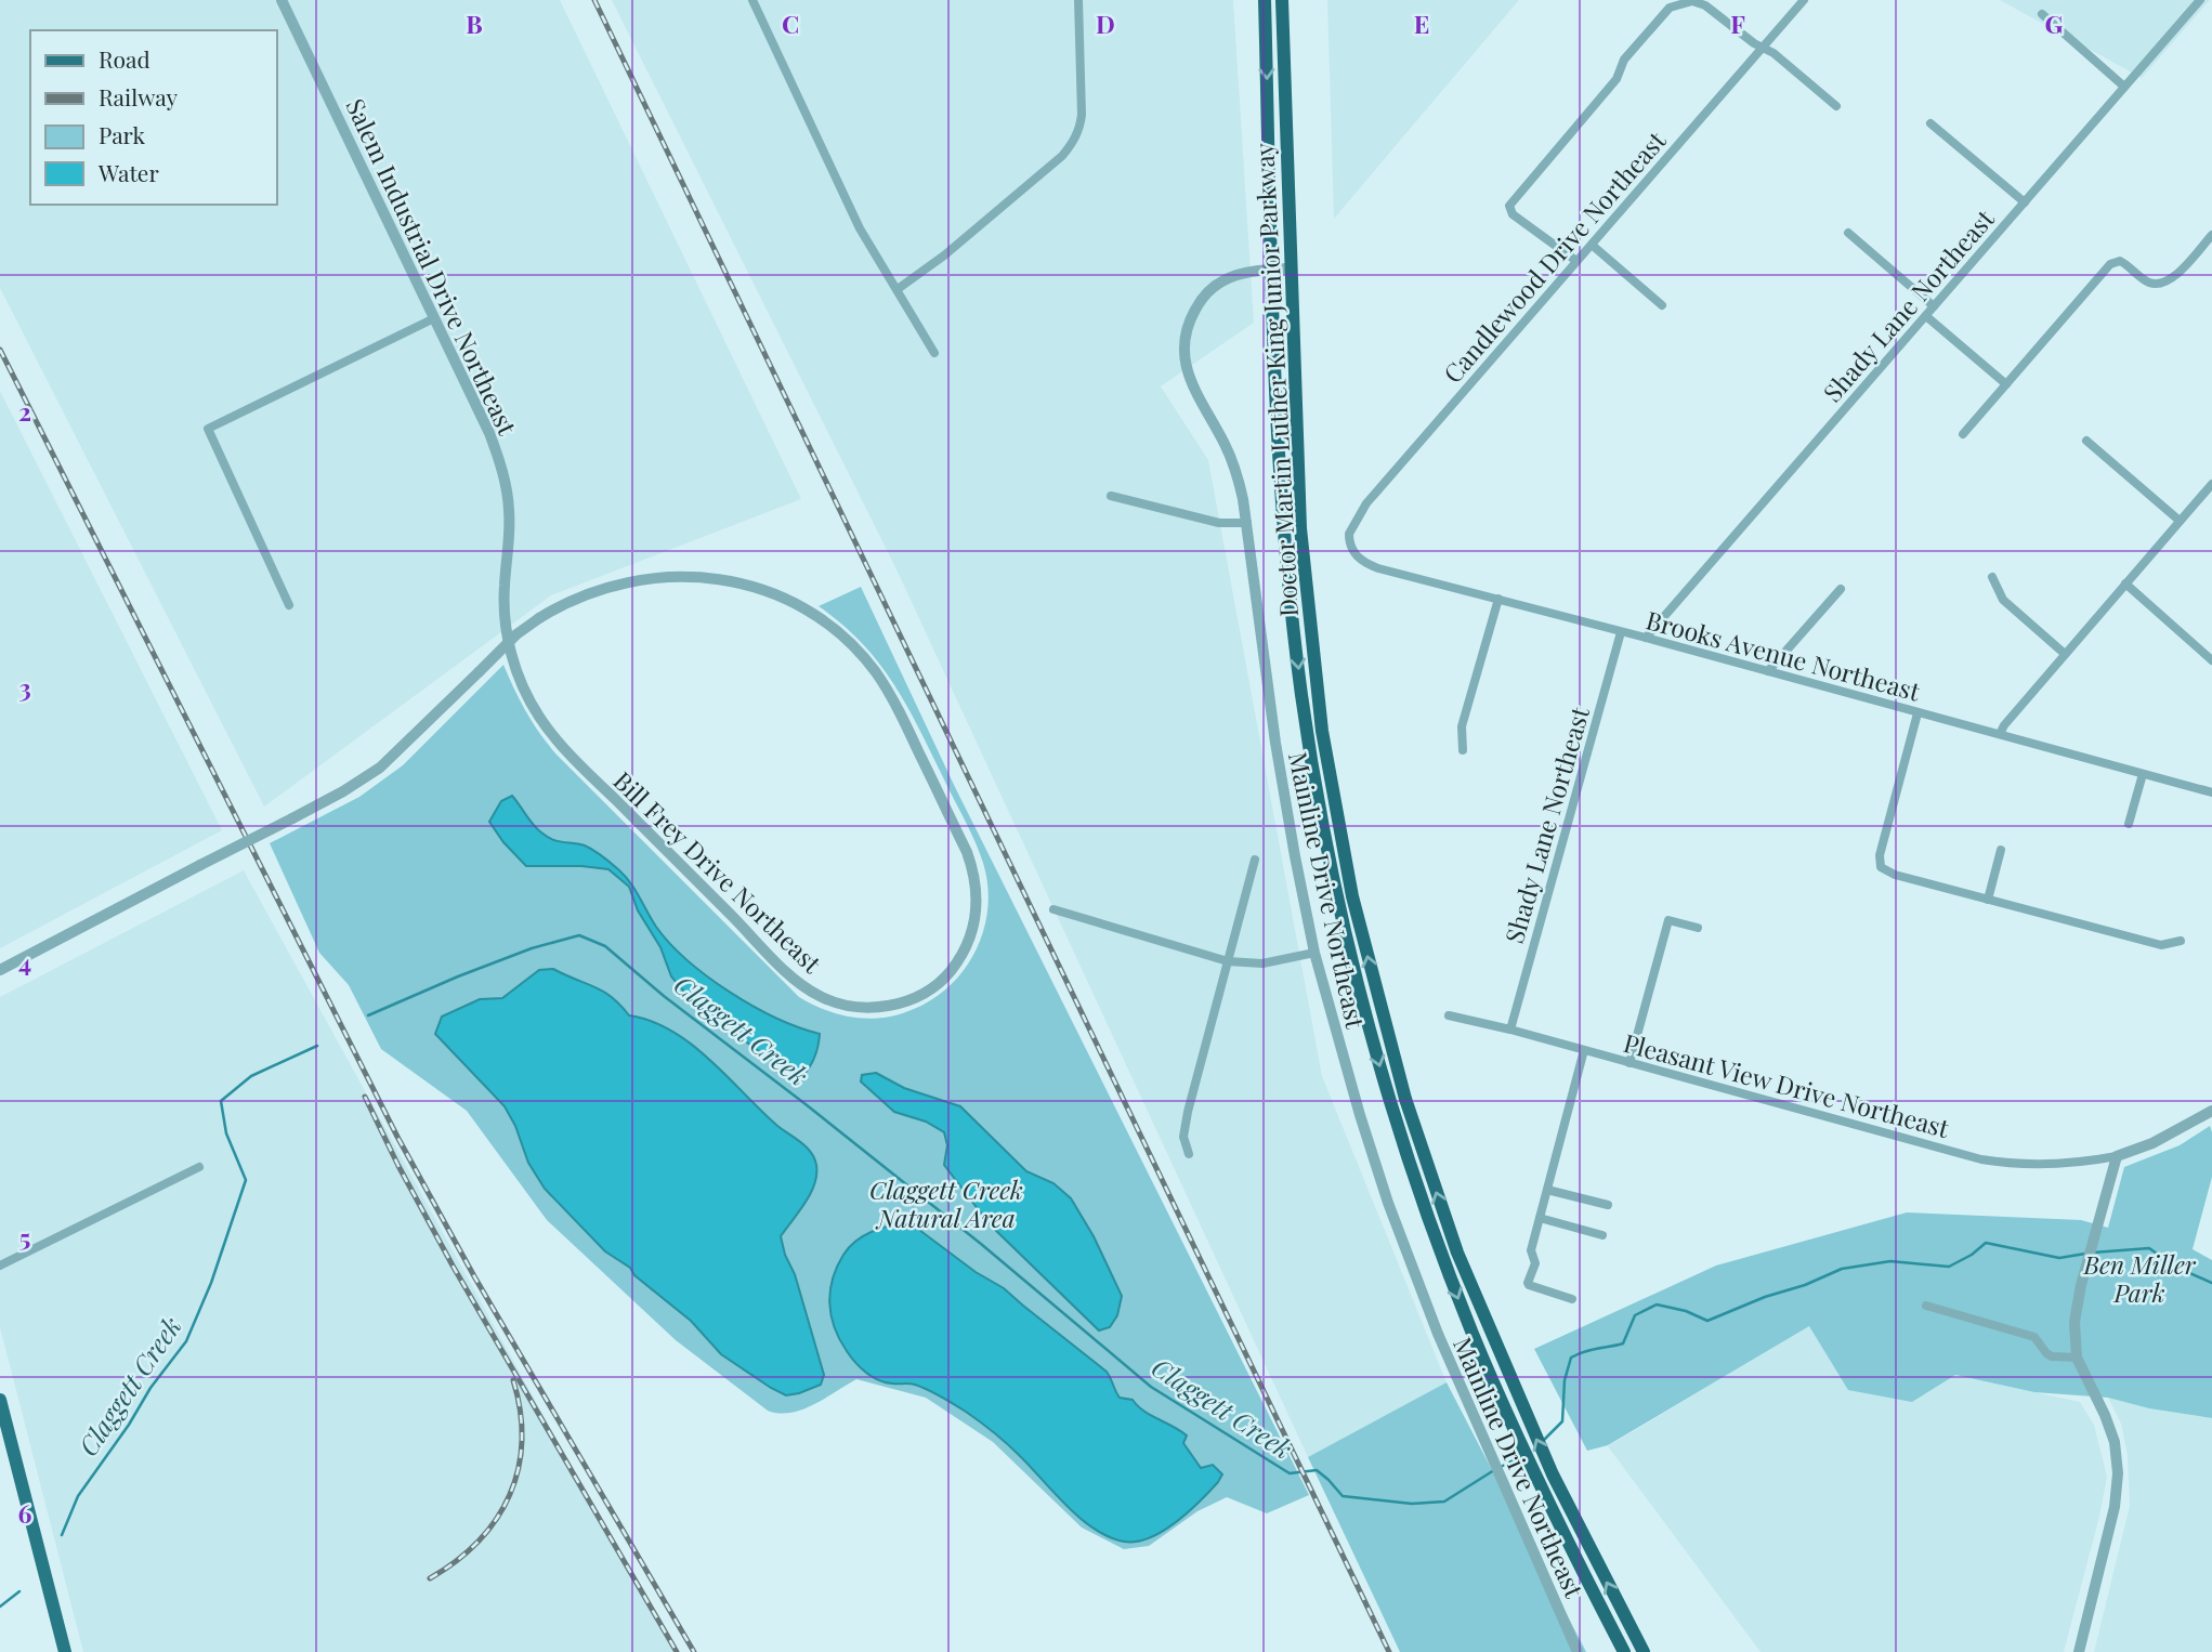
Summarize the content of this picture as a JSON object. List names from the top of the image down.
{
  "streets": {
    "highway": ["Doctor Martin Luther King Junior Parkway"],
    "street": [
      "Candlewood Drive Northeast",
      "Salem Industrial Drive Northeast",
      "Shady Lane Northeast",
      "Brooks Avenue Northeast",
      "Bill Frey Drive Northeast",
      "Mainline Drive Northeast",
      "Pleasant View Drive Northeast"
    ]
  },
  "crossings": [
    ["Candlewood Drive Northeast", "Brooks Avenue Northeast"],
    ["Salem Industrial Drive Northeast", "Bill Frey Drive Northeast"],
    ["Shady Lane Northeast", "Brooks Avenue Northeast"],
    ["Shady Lane Northeast", "Pleasant View Drive Northeast"],
    ["Doctor Martin Luther King Junior Parkway", "Mainline Drive Northeast"]
  ],
  "water": ["Claggett Creek"],
  "parks": ["Claggett Creek Natural Area", "Ben Miller Park"],
  "legend": [
    "Road",
    "Railway",
    "Park",
    "Water"
  ],
  "grid": {
    "columns": [
      "B",
      "C",
      "D",
      "E",
      "F",
      "G"
    ],
    "rows": [
      "2",
      "3",
      "4",
      "5",
      "6"
    ]
  }
}
